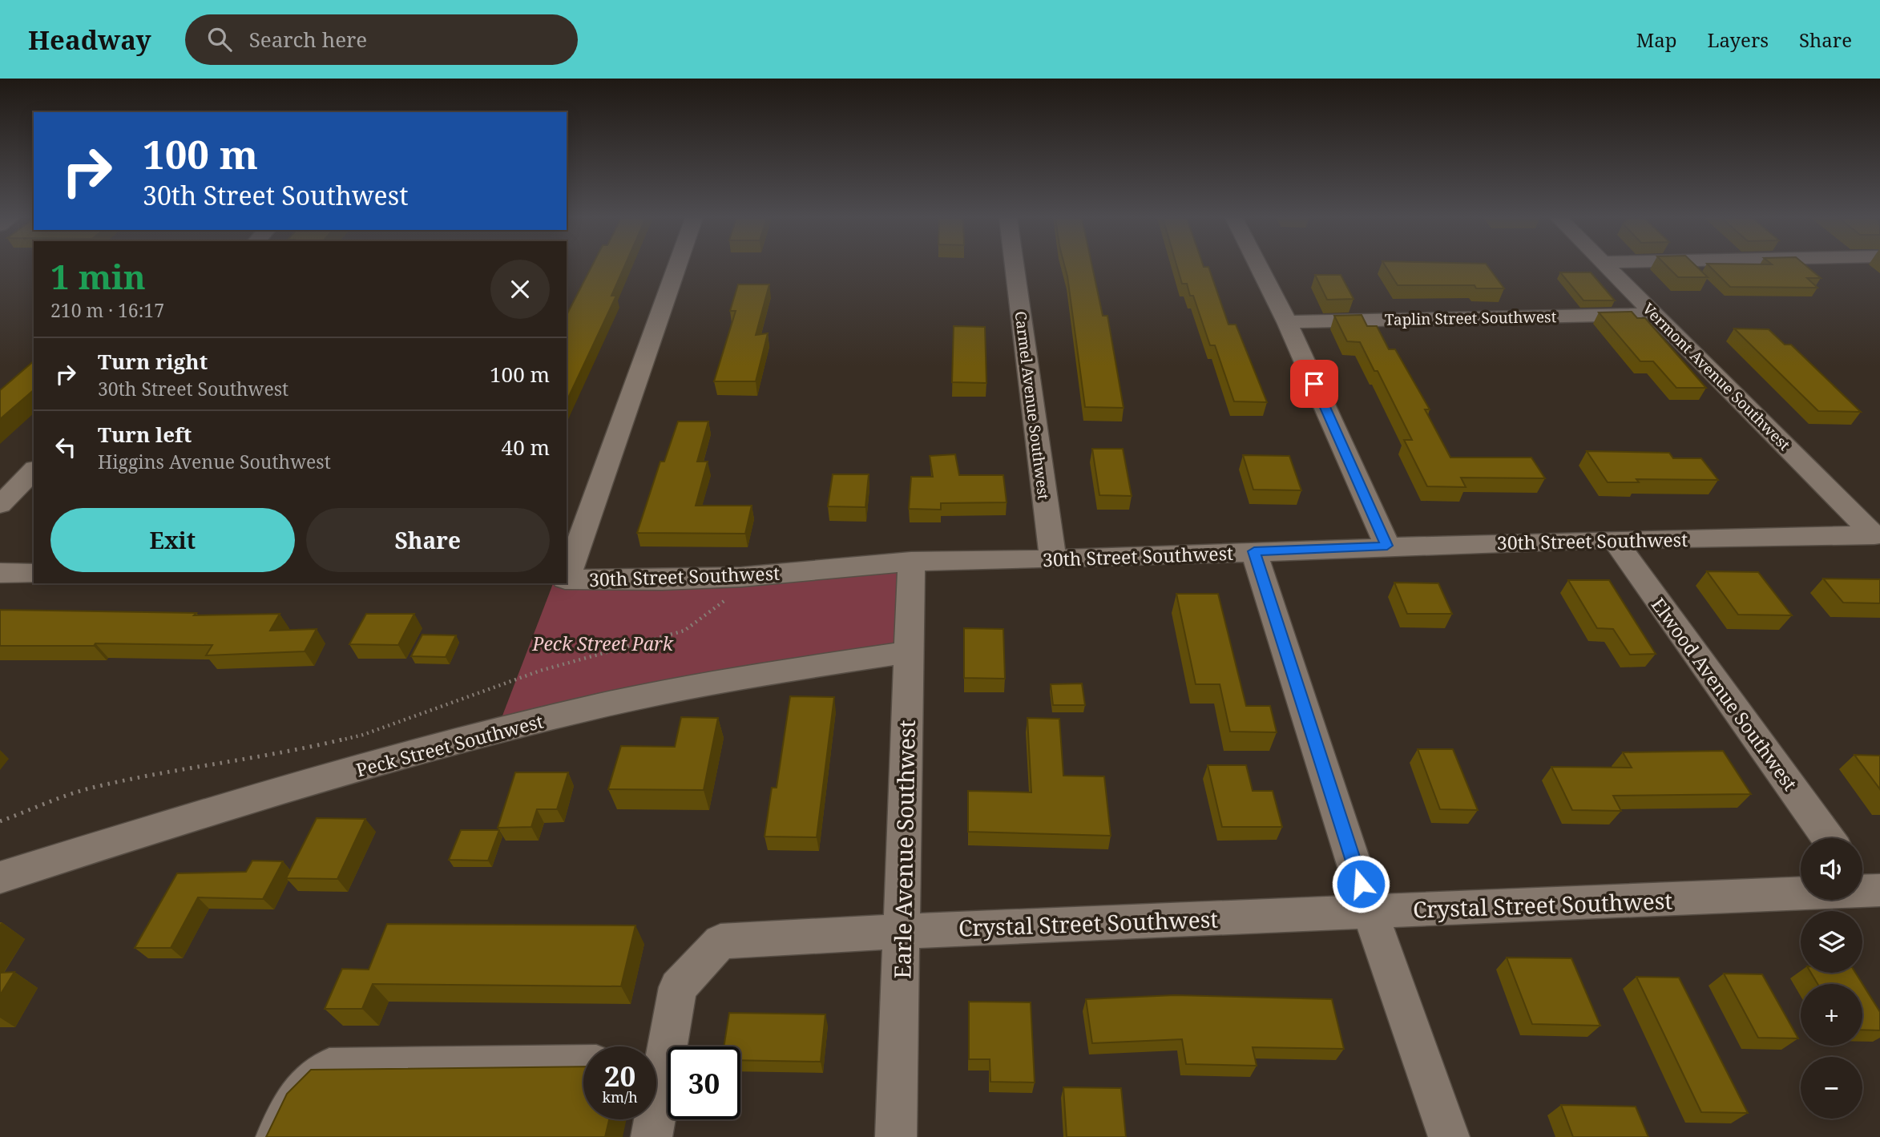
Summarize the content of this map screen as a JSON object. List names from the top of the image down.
{
  "streets": {
    "street": [
      "Taplin Street Southwest",
      "Vermont Avenue Southwest",
      "Carmel Avenue Southwest",
      "30th Street Southwest",
      "Elwood Avenue Southwest",
      "Peck Street Southwest",
      "Earle Avenue Southwest",
      "Crystal Street Southwest"
    ]
  },
  "crossings": [
    ["Taplin Street Southwest", "Vermont Avenue Southwest"],
    ["Vermont Avenue Southwest", "30th Street Southwest"],
    ["Carmel Avenue Southwest", "30th Street Southwest"],
    ["30th Street Southwest", "Elwood Avenue Southwest"],
    ["30th Street Southwest", "Earle Avenue Southwest"],
    ["Peck Street Southwest", "Earle Avenue Southwest"],
    ["Earle Avenue Southwest", "Crystal Street Southwest"]
  ],
  "parks": ["Peck Street Park"],
  "page": {
    "header": "Headway",
    "search": "Search here",
    "nav": ["Map", "Layers", "Share"],
    "turn": ["100 m", "30th Street Southwest"],
    "heading": ["1 min", "210 m · 16:17"],
    "list": [
      {
        "name": "Turn right",
        "note": "30th Street Southwest",
        "value": "100 m"
      },
      {
        "name": "Turn left",
        "note": "Higgins Avenue Southwest",
        "value": "40 m"
      }
    ],
    "buttons": ["Exit", "Share"],
    "map_buttons": ["+", "−"],
    "speed": "20 km/h",
    "limit": "30"
  }
}
